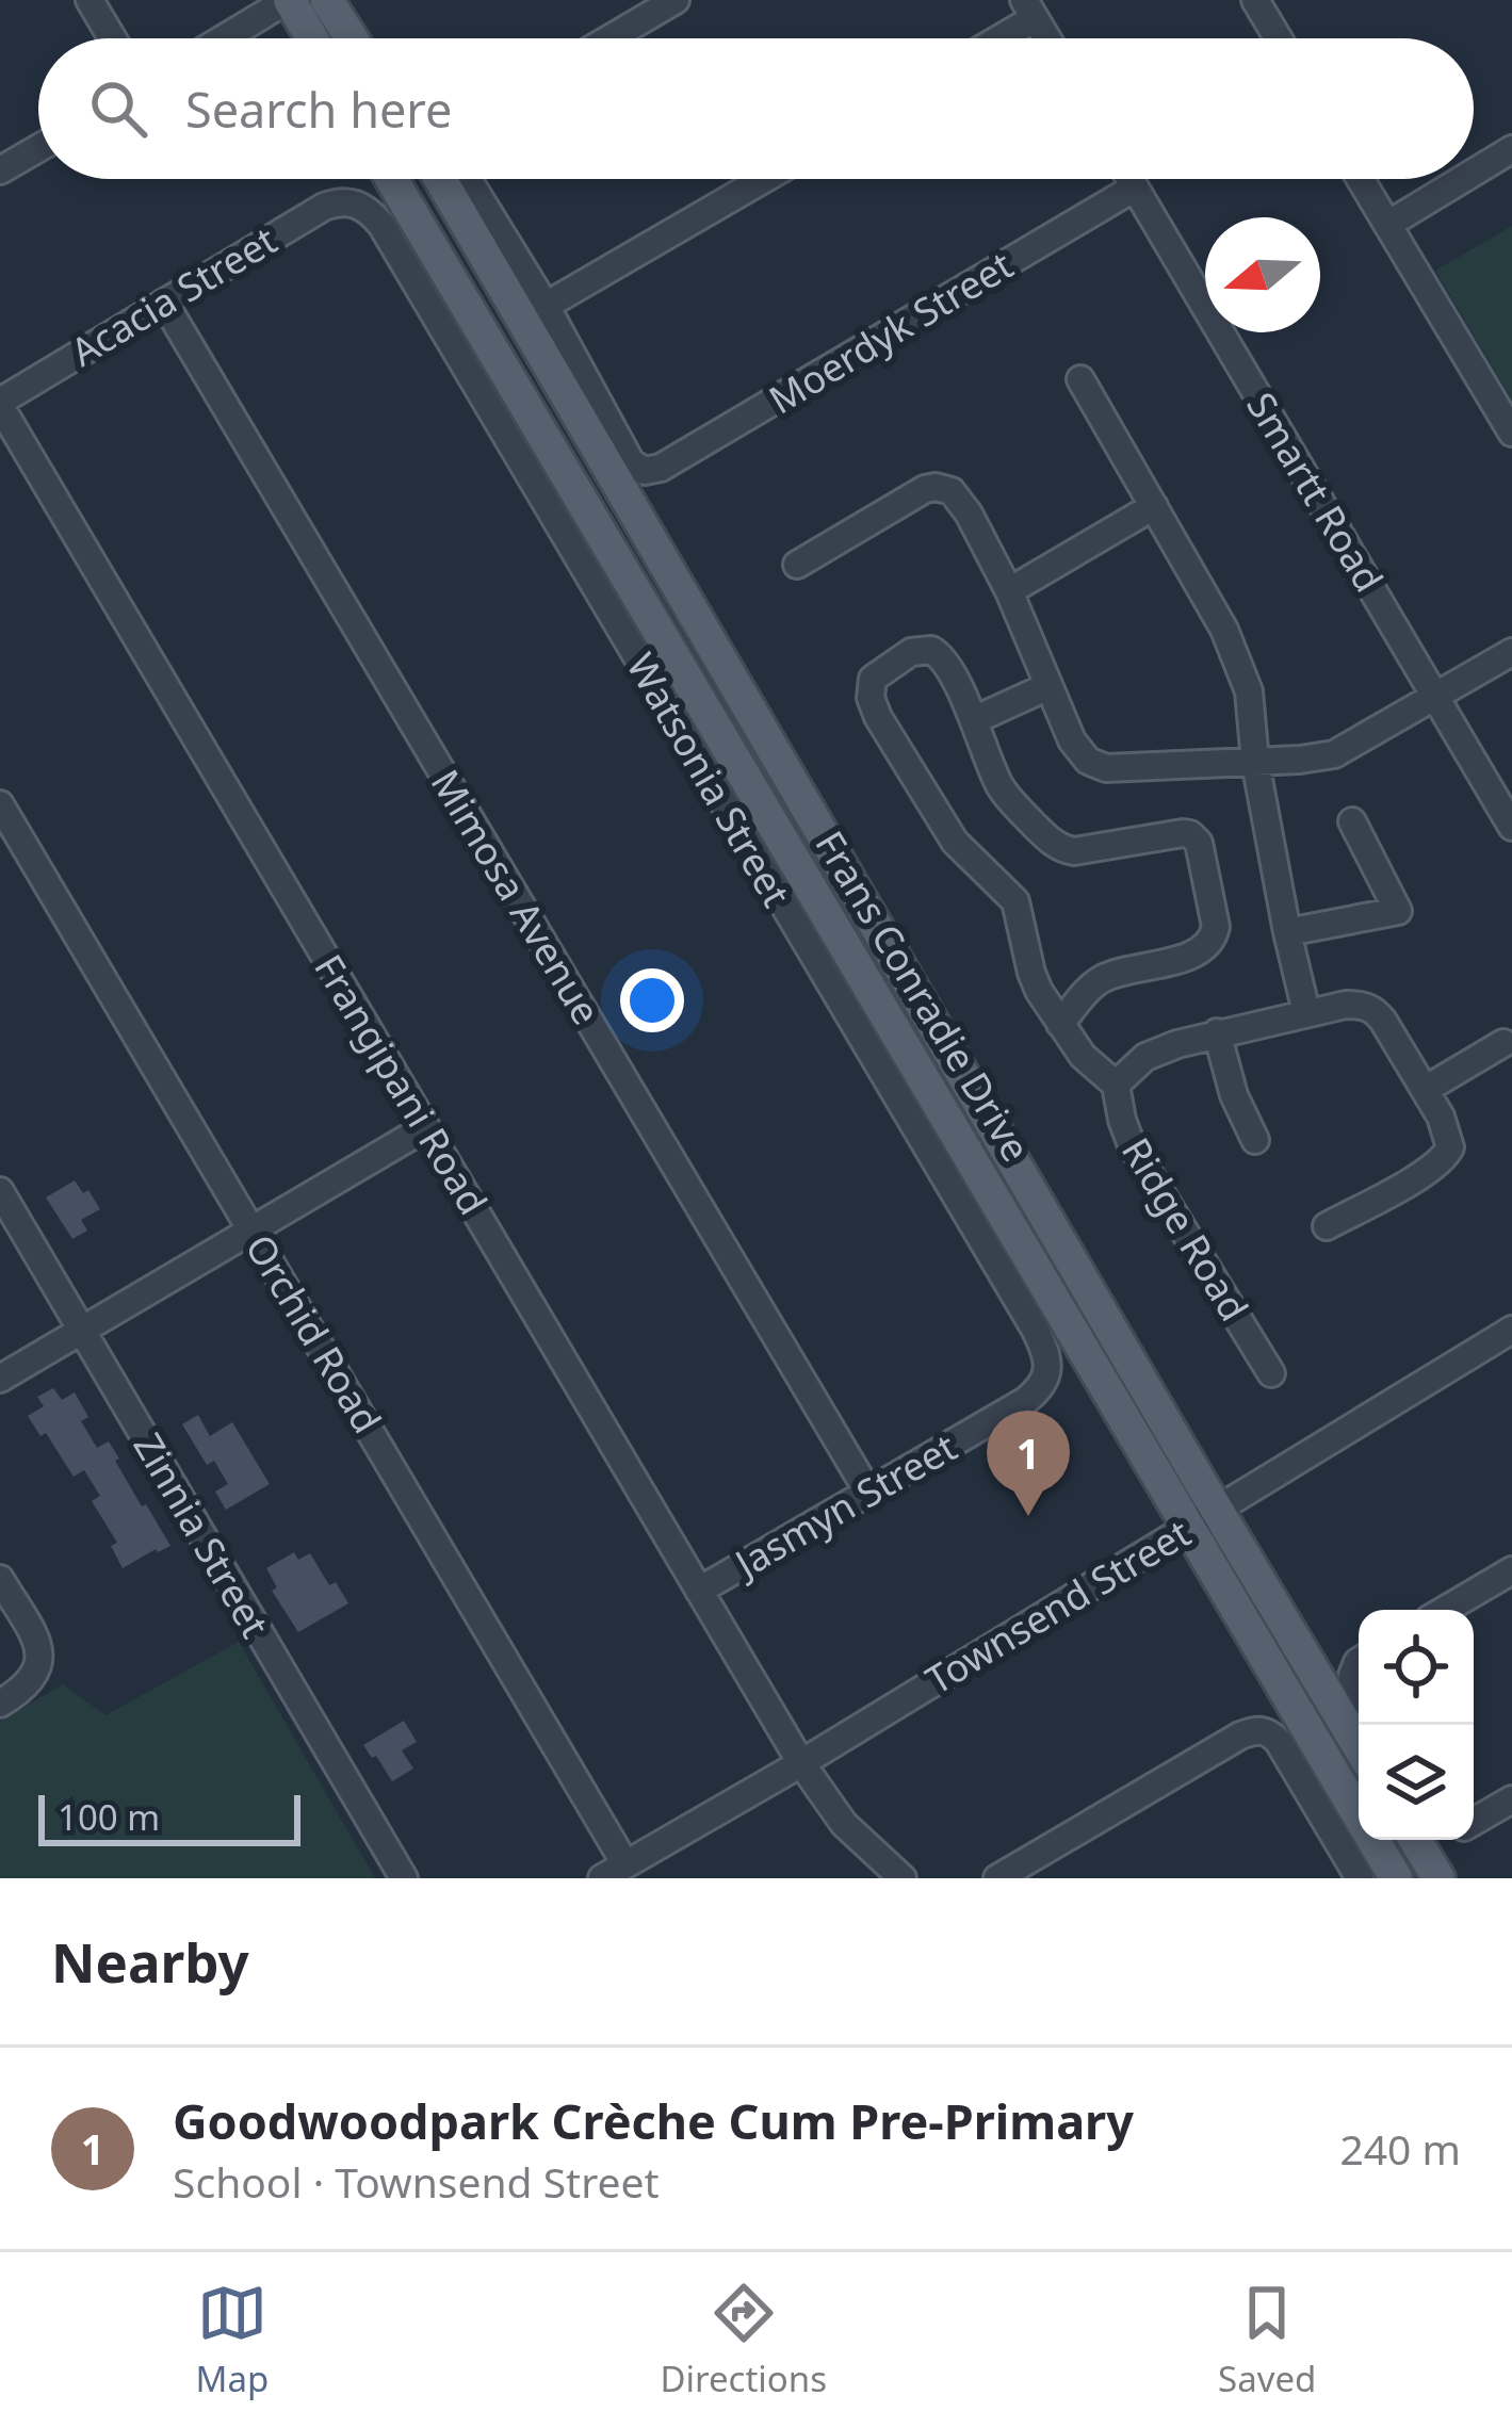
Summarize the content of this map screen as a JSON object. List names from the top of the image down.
{
  "streets": {
    "main road": ["Frans Conradie Drive"],
    "street": [
      "Acacia Street",
      "Moerdyk Street",
      "Smartt Road",
      "Watsonia Street",
      "Mimosa Avenue",
      "Frangipani Road",
      "Ridge Road",
      "Orchid Road",
      "Jasmyn Street",
      "Zinnia Street",
      "Townsend Street"
    ]
  },
  "crossings": [
    ["Acacia Street", "Watsonia Street"],
    ["Acacia Street", "Mimosa Avenue"],
    ["Acacia Street", "Frangipani Road"],
    ["Moerdyk Street", "Smartt Road"],
    ["Watsonia Street", "Jasmyn Street"],
    ["Mimosa Avenue", "Jasmyn Street"],
    ["Frans Conradie Drive", "Townsend Street"],
    ["Frangipani Road", "Jasmyn Street"],
    ["Frangipani Road", "Townsend Street"],
    ["Orchid Road", "Townsend Street"]
  ],
  "scale_bar": "100 m",
  "north": "left",
  "page": {
    "search": "Search here",
    "pins": "1",
    "scale": "100 m",
    "heading": "Nearby",
    "list": [
      {
        "mark": "1",
        "name": "Goodwoodpark Crèche Cum Pre-Primary",
        "note": "School · Townsend Street",
        "value": "240 m"
      }
    ],
    "nav": ["Map", "Directions", "Saved"]
  }
}
